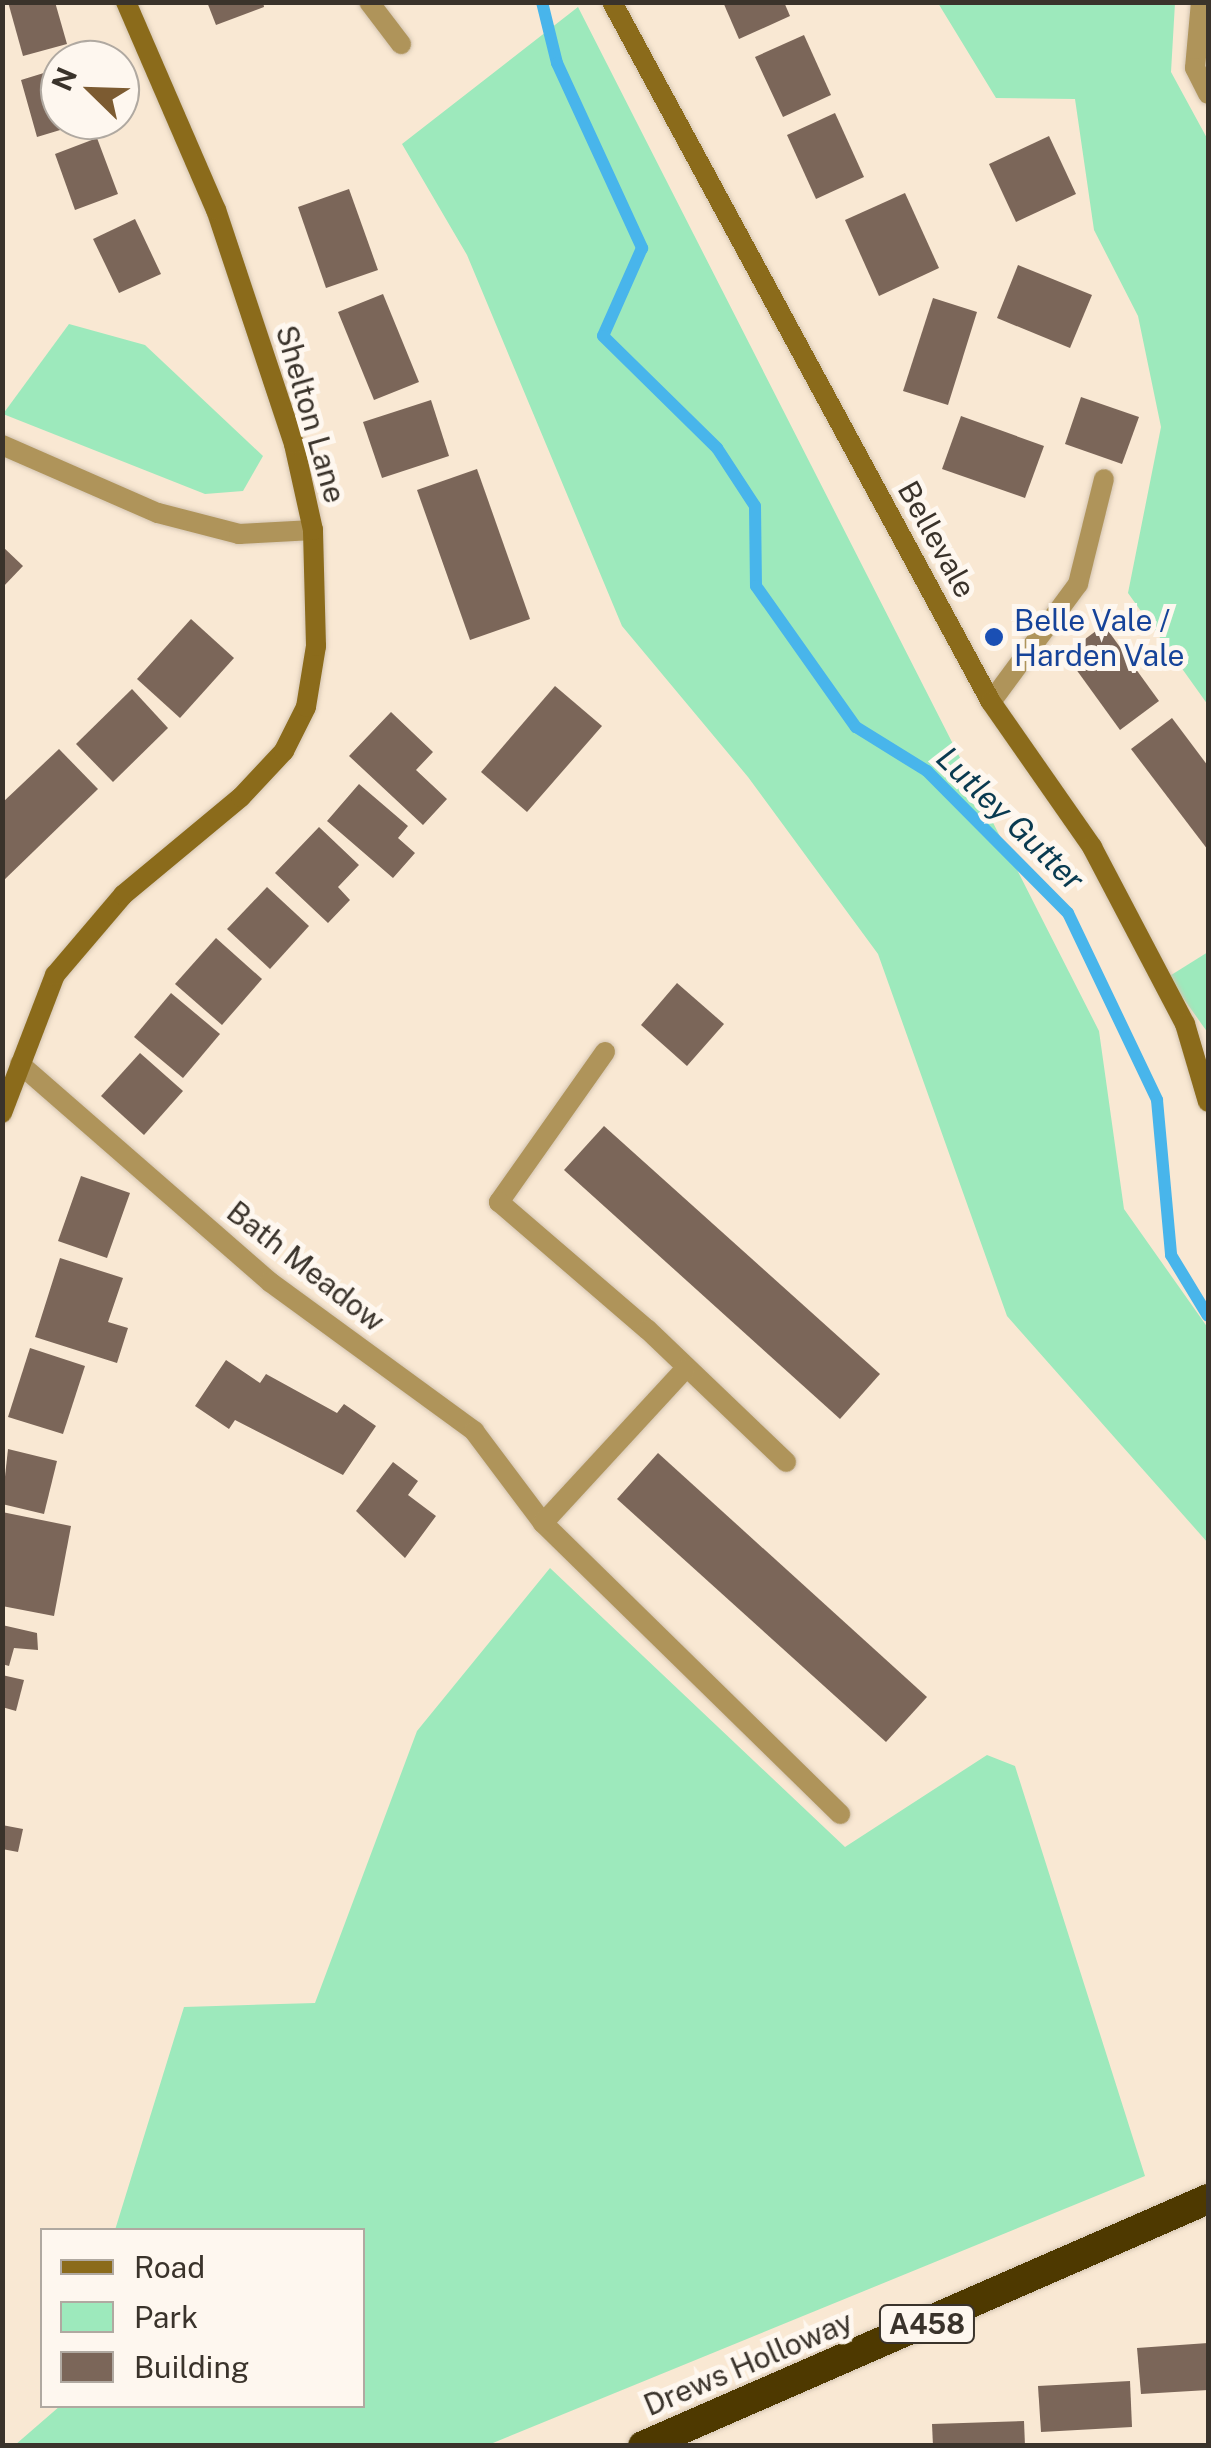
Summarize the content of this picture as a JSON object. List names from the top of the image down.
{
  "streets": {
    "highway": ["A458", "Drews Holloway"],
    "street": ["Shelton Lane", "Bellevale", "Bath Meadow"]
  },
  "crossings": [
    ["Shelton Lane", "Bath Meadow"]
  ],
  "water": ["Lutley Gutter"],
  "places": ["Belle Vale / Harden Vale"],
  "legend": ["Road", "Park", "Building"],
  "north": "top left"
}
